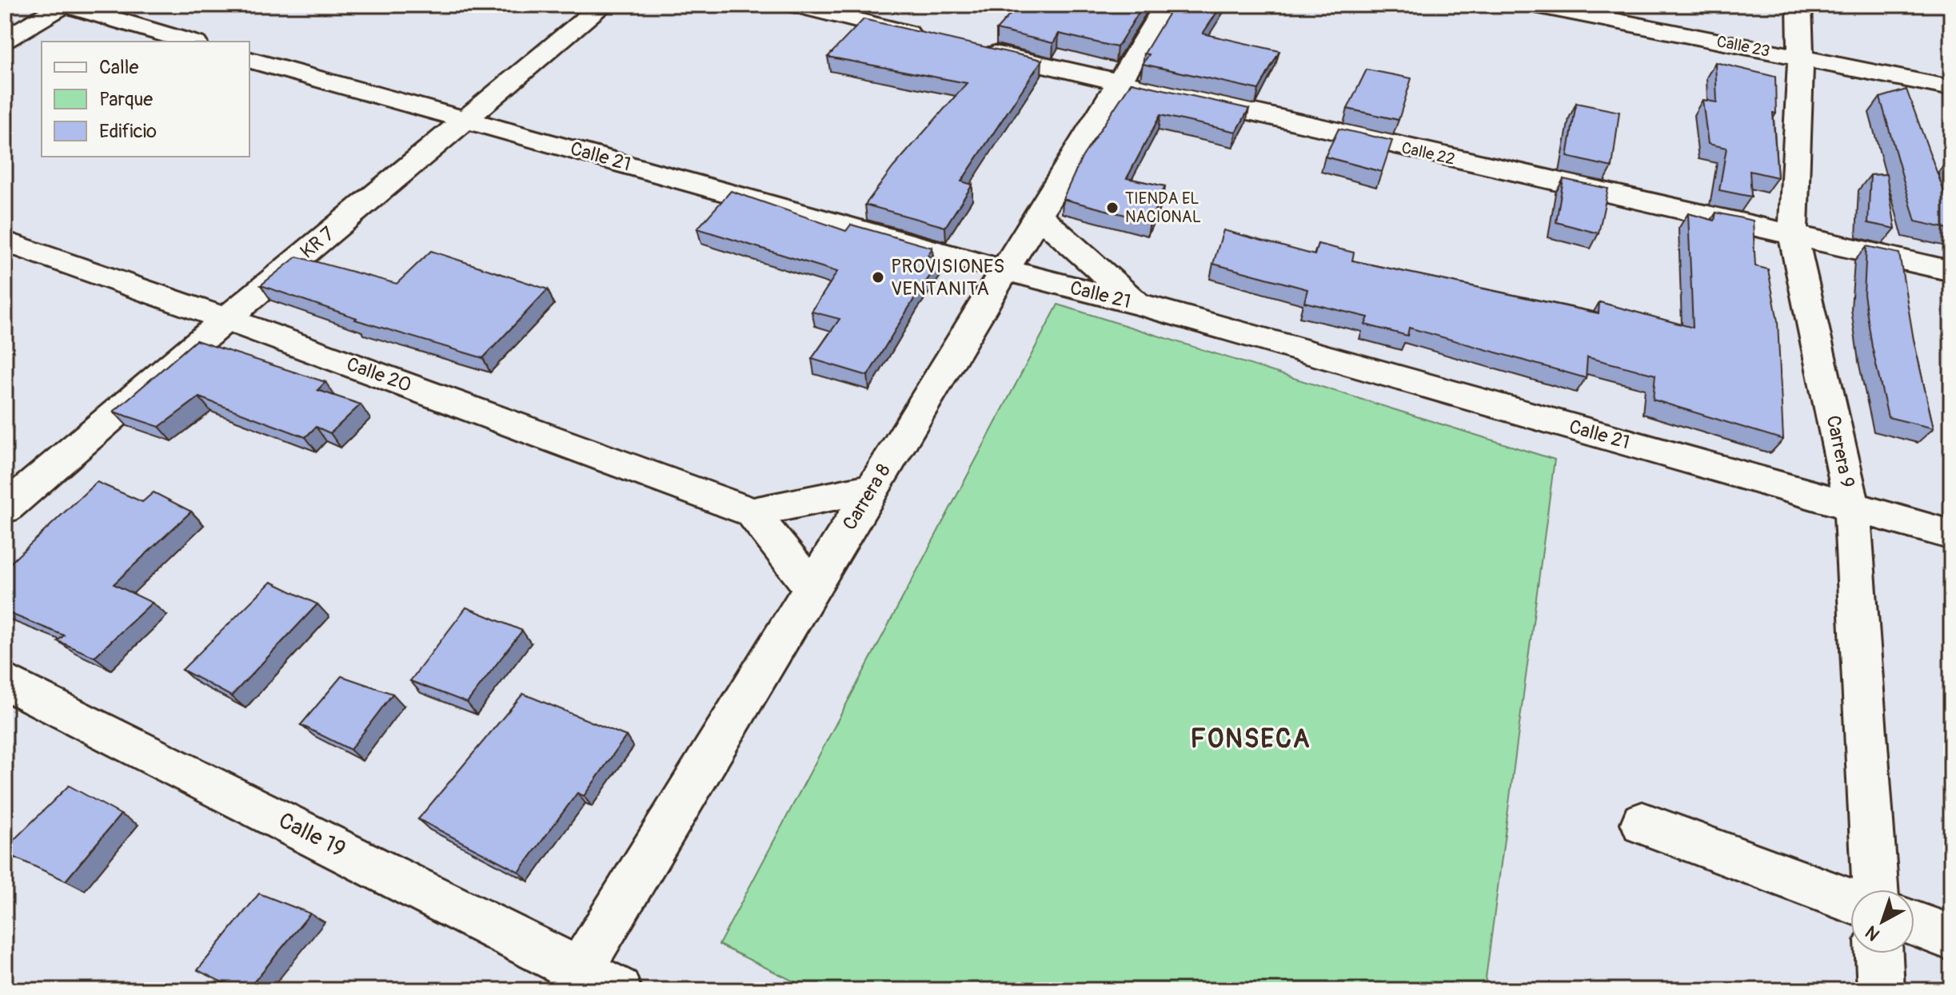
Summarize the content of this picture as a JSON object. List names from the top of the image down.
{
  "streets": {
    "street": [
      "Calle 23",
      "Calle 22",
      "Calle 21",
      "KR 7",
      "Calle 20",
      "Carrera 9",
      "Carrera 8",
      "Calle 19"
    ]
  },
  "crossings": [
    ["Calle 23", "Carrera 9"],
    ["Calle 22", "Carrera 9"],
    ["Calle 22", "Carrera 8"],
    ["Calle 21", "KR 7"],
    ["Calle 21", "Carrera 9"],
    ["Calle 21", "Carrera 8"],
    ["KR 7", "Calle 20"],
    ["Carrera 8", "Calle 19"]
  ],
  "districts": ["FONSECA"],
  "places": ["TIENDA EL NACIONAL", "PROVISIONES VENTANITA"],
  "legend": ["Calle", "Parque", "Edificio"],
  "north": "bottom left"
}
